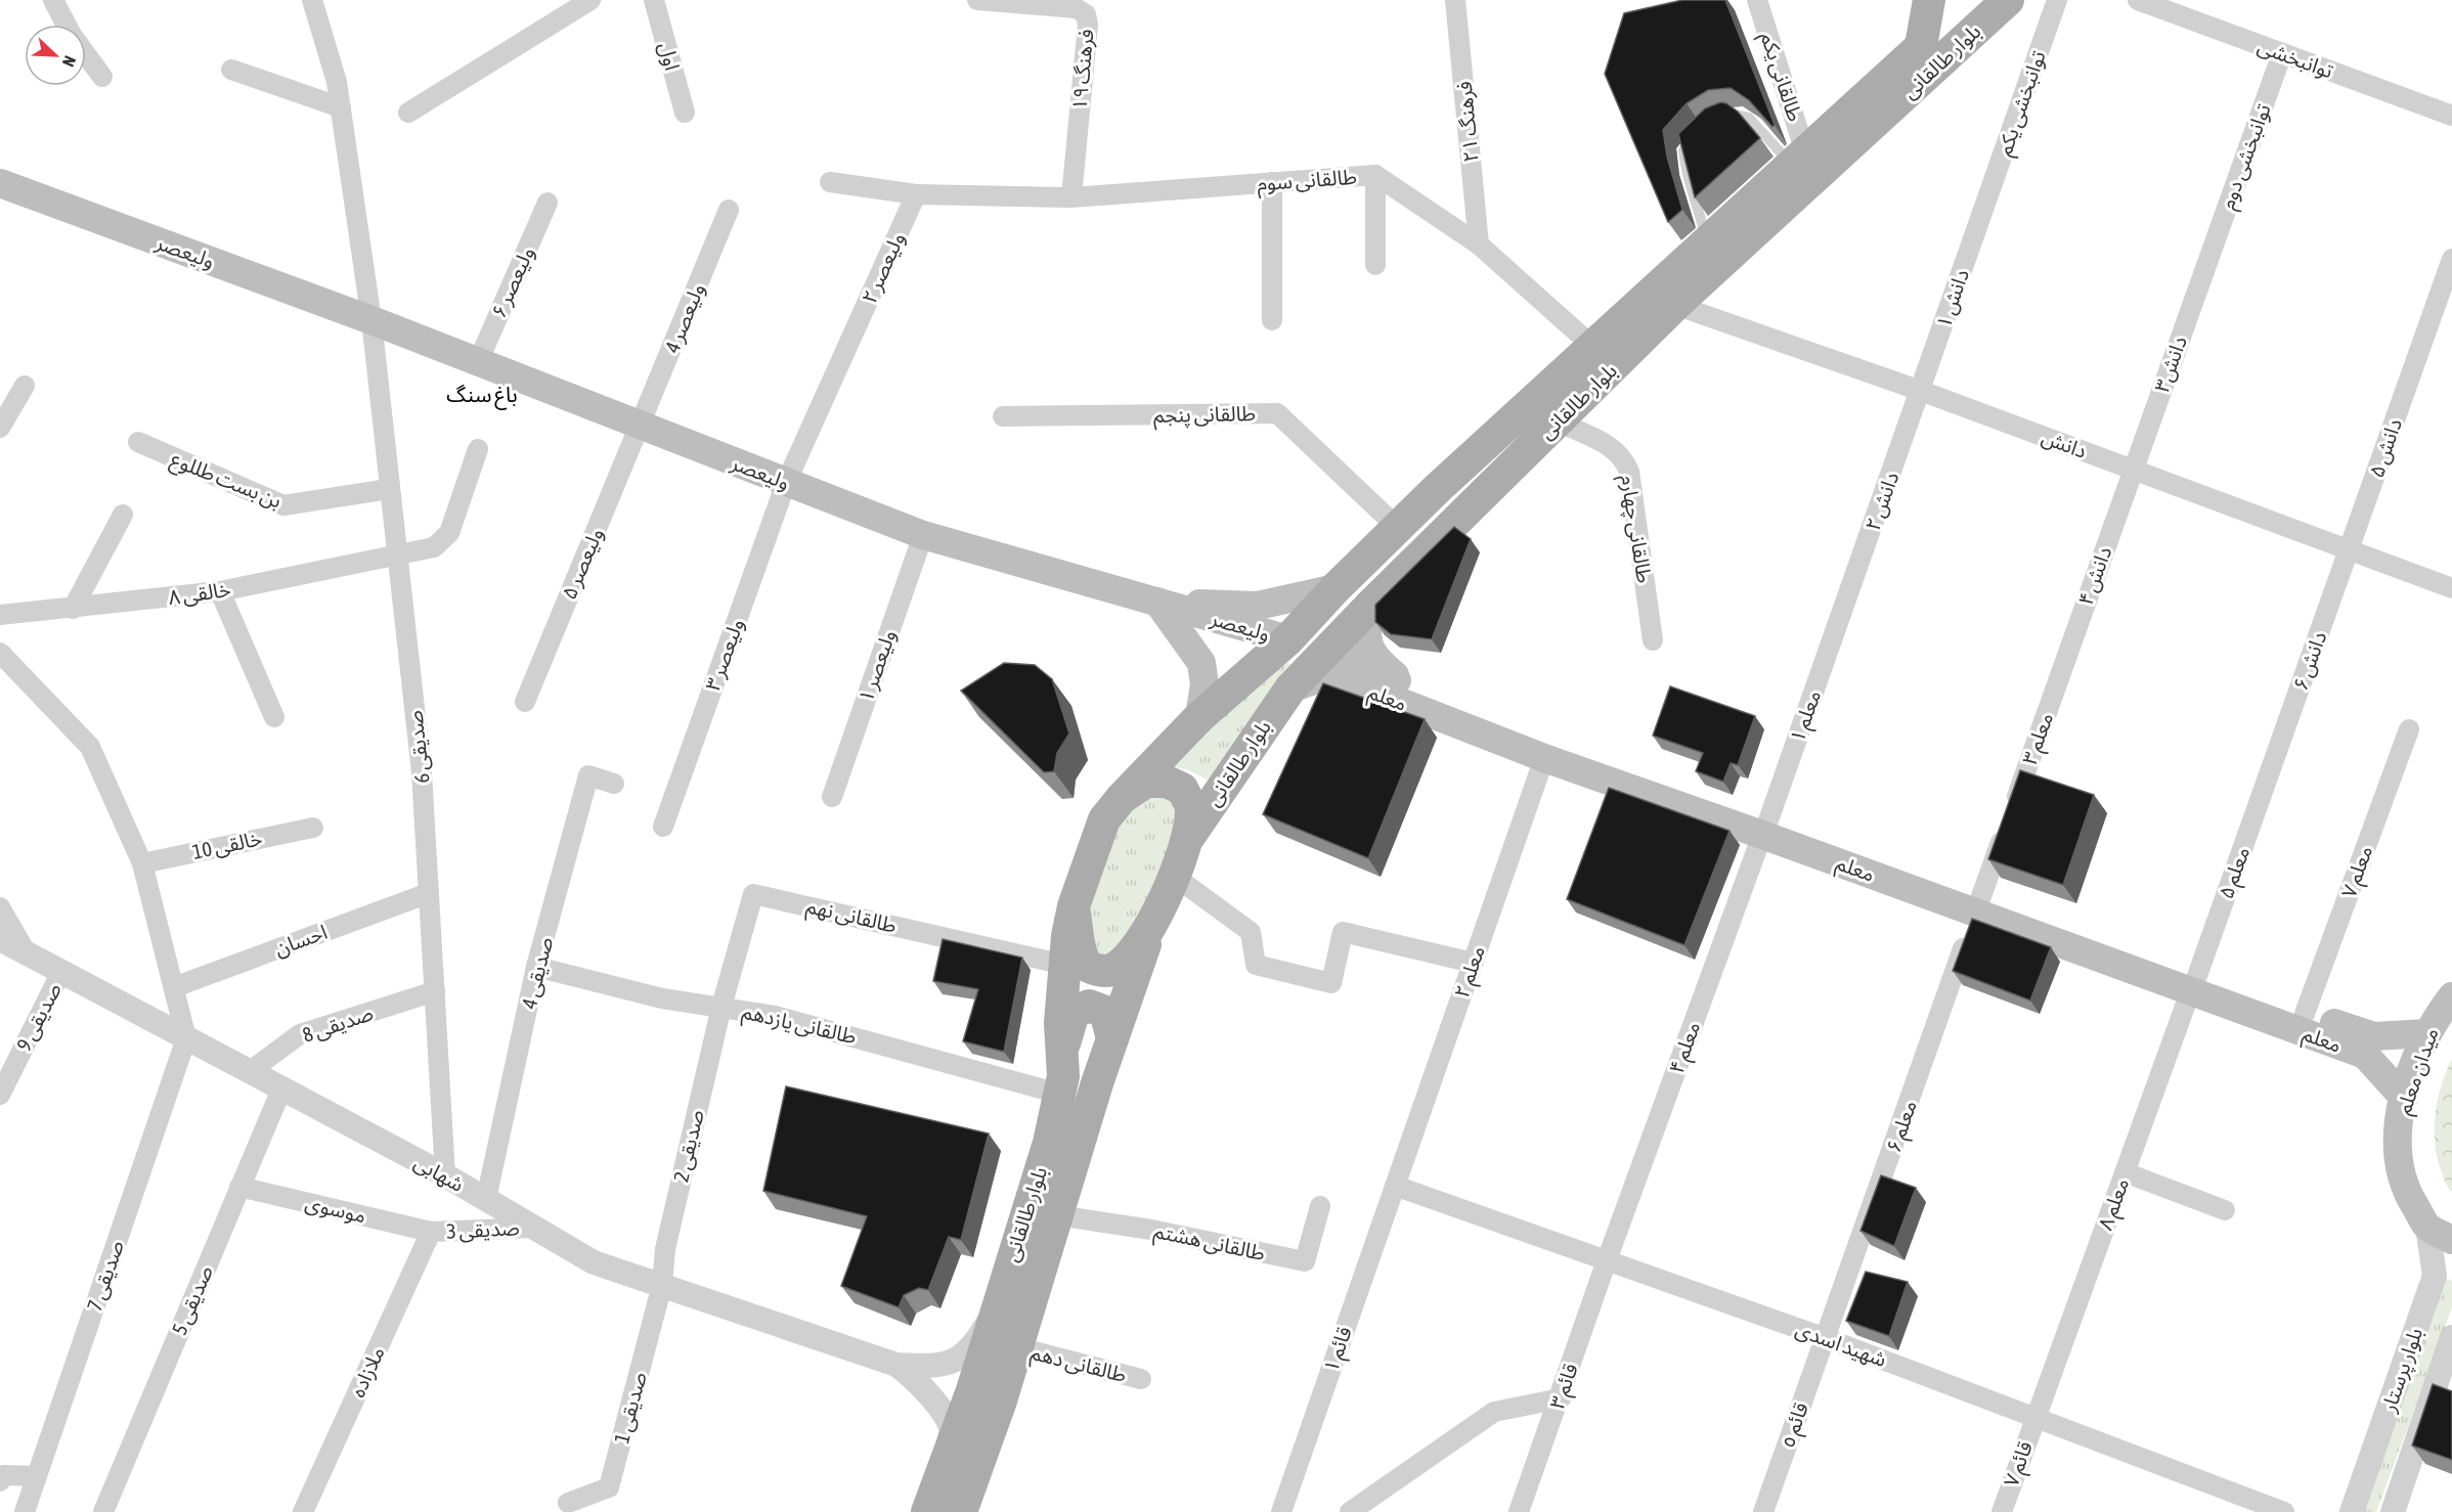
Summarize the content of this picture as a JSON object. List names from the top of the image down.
{
  "streets": {
    "main road": [
      "بلوار طالقانی",
      "ولیعصر",
      "معلم",
      "میدان معلم"
    ],
    "street": [
      "اول",
      "توانبخشی",
      "فرهنگ ۱۹",
      "طالقانی یکم",
      "توانبخشی یکم",
      "فرهنگ ۲۱",
      "توانبخشی دوم",
      "طالقانی سوم",
      "ولیعصر ٢",
      "ولیعصر ۶",
      "دانش ١",
      "ولیعصر 4",
      "دانش٣",
      "طالقانی پنجم",
      "دانش",
      "دانش ۵",
      "بن بست طللوع",
      "دانش ٢",
      "طالقانی چهارم",
      "ولیعصر ۵",
      "دانش ۴",
      "خالقی ۸",
      "ولیعصر ٣",
      "دانش ۶",
      "ولیعصر ١",
      "معلم ١",
      "معلم ۳",
      "صدیقی 6",
      "خالقی 10",
      "معلم ٧",
      "معلم ۵",
      "طالقانی نهم",
      "احسان",
      "معلم ٢",
      "صدیقی 4",
      "صدیقی 9",
      "صدیقی 8",
      "طالقانی یازدهم",
      "معلم ۴",
      "معلم ۶",
      "صدیقی 2",
      "شهابی",
      "معلم ۸",
      "موسوی",
      "صدیقی 3",
      "طالقانی هشتم",
      "صدیقی 7",
      "صدیقی 5",
      "شهید اسدی",
      "قائم ١",
      "طالقانی دهم",
      "بلوار پرستار",
      "ملازاده",
      "قائم ٣",
      "صدیقی 1",
      "قائم ٥",
      "قائم ٧"
    ]
  },
  "crossings": [
    ["توانبخشی", "توانبخشی دوم"],
    ["بلوار طالقانی", "طالقانی یکم"],
    ["بلوار طالقانی", "طالقانی سوم"],
    ["بلوار طالقانی", "ولیعصر"],
    ["بلوار طالقانی", "طالقانی پنجم"],
    ["بلوار طالقانی", "دانش"],
    ["بلوار طالقانی", "طالقانی چهارم"],
    ["بلوار طالقانی", "معلم"],
    ["بلوار طالقانی", "طالقانی نهم"],
    ["بلوار طالقانی", "طالقانی یازدهم"],
    ["بلوار طالقانی", "طالقانی هشتم"],
    ["بلوار طالقانی", "طالقانی دهم"],
    ["فرهنگ ۱۹", "طالقانی سوم"],
    ["توانبخشی یکم", "دانش ١"],
    ["فرهنگ ۲۱", "طالقانی سوم"],
    ["توانبخشی دوم", "دانش٣"],
    ["ولیعصر", "ولیعصر ٢"],
    ["ولیعصر", "ولیعصر ۶"],
    ["ولیعصر", "ولیعصر 4"],
    ["ولیعصر", "ولیعصر ۵"],
    ["ولیعصر", "ولیعصر ٣"],
    ["ولیعصر", "ولیعصر ١"],
    ["ولیعصر", "صدیقی 6"],
    ["ولیعصر ٢", "ولیعصر ٣"],
    ["دانش ١", "دانش"],
    ["دانش ١", "دانش ٢"],
    ["ولیعصر 4", "ولیعصر ۵"],
    ["دانش٣", "دانش"],
    ["دانش٣", "دانش ۴"],
    ["دانش", "دانش ۵"],
    ["دانش", "دانش ٢"],
    ["دانش", "دانش ۴"],
    ["دانش", "دانش ۶"],
    ["دانش ۵", "دانش ۶"],
    ["بن بست طللوع", "صدیقی 6"],
    ["دانش ٢", "معلم ١"],
    ["دانش ۴", "معلم ۳"],
    ["خالقی ۸", "صدیقی 6"],
    ["دانش ۶", "معلم ۵"],
    ["معلم", "معلم ١"],
    ["معلم", "معلم ۳"],
    ["معلم", "معلم ٧"],
    ["معلم", "معلم ۵"],
    ["معلم", "معلم ٢"],
    ["معلم", "معلم ۴"],
    ["معلم", "میدان معلم"],
    ["معلم", "معلم ۶"],
    ["معلم", "معلم ۸"],
    ["معلم ١", "معلم ۴"],
    ["معلم ۳", "معلم ۶"],
    ["صدیقی 6", "احسان"],
    ["صدیقی 6", "صدیقی 8"],
    ["صدیقی 6", "شهابی"],
    ["معلم ۵", "معلم ۸"],
    ["طالقانی نهم", "طالقانی یازدهم"],
    ["طالقانی نهم", "صدیقی 2"],
    ["معلم ٢", "شهید اسدی"],
    ["معلم ٢", "قائم ١"],
    ["صدیقی 4", "طالقانی یازدهم"],
    ["صدیقی 4", "شهابی"],
    ["صدیقی 9", "شهابی"],
    ["صدیقی 8", "شهابی"],
    ["طالقانی یازدهم", "صدیقی 2"],
    ["معلم ۴", "شهید اسدی"],
    ["معلم ۴", "قائم ٣"],
    ["میدان معلم", "بلوار پرستار"],
    ["معلم ۶", "شهید اسدی"],
    ["معلم ۶", "قائم ٥"],
    ["صدیقی 2", "شهابی"],
    ["صدیقی 2", "صدیقی 1"],
    ["شهابی", "صدیقی 3"],
    ["شهابی", "صدیقی 7"],
    ["شهابی", "صدیقی 5"],
    ["شهابی", "صدیقی 1"],
    ["معلم ۸", "شهید اسدی"],
    ["معلم ۸", "قائم ٧"],
    ["موسوی", "صدیقی 3"],
    ["موسوی", "صدیقی 5"],
    ["موسوی", "ملازاده"],
    ["صدیقی 3", "ملازاده"],
    ["شهید اسدی", "قائم ١"],
    ["شهید اسدی", "قائم ٣"],
    ["شهید اسدی", "قائم ٥"],
    ["شهید اسدی", "قائم ٧"]
  ],
  "districts": ["باغ سنگ"],
  "north": "bottom right"
}
